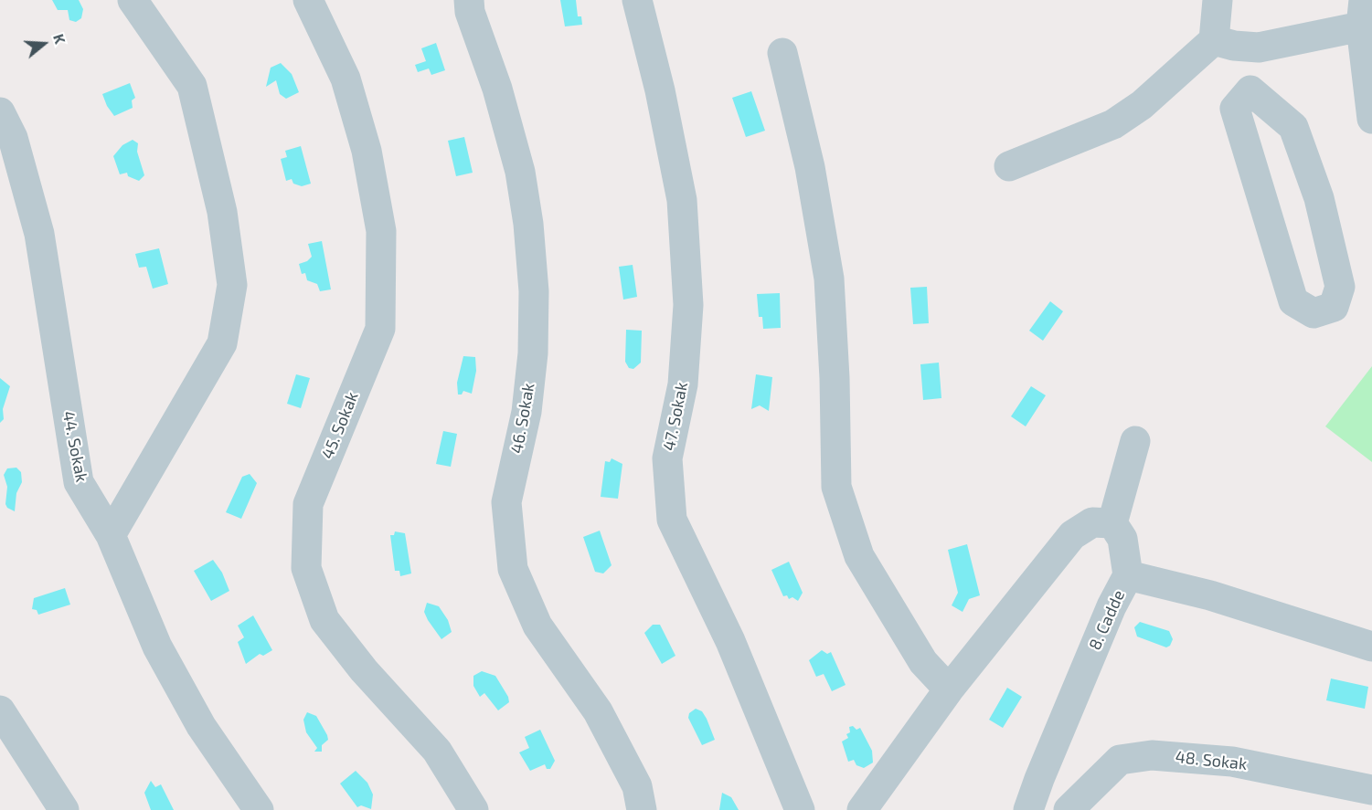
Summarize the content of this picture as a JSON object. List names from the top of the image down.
{
  "streets": {
    "street": [
      "47. Sokak",
      "46. Sokak",
      "45. Sokak",
      "44. Sokak",
      "8. Cadde",
      "48. Sokak"
    ]
  },
  "north": "right"
}
